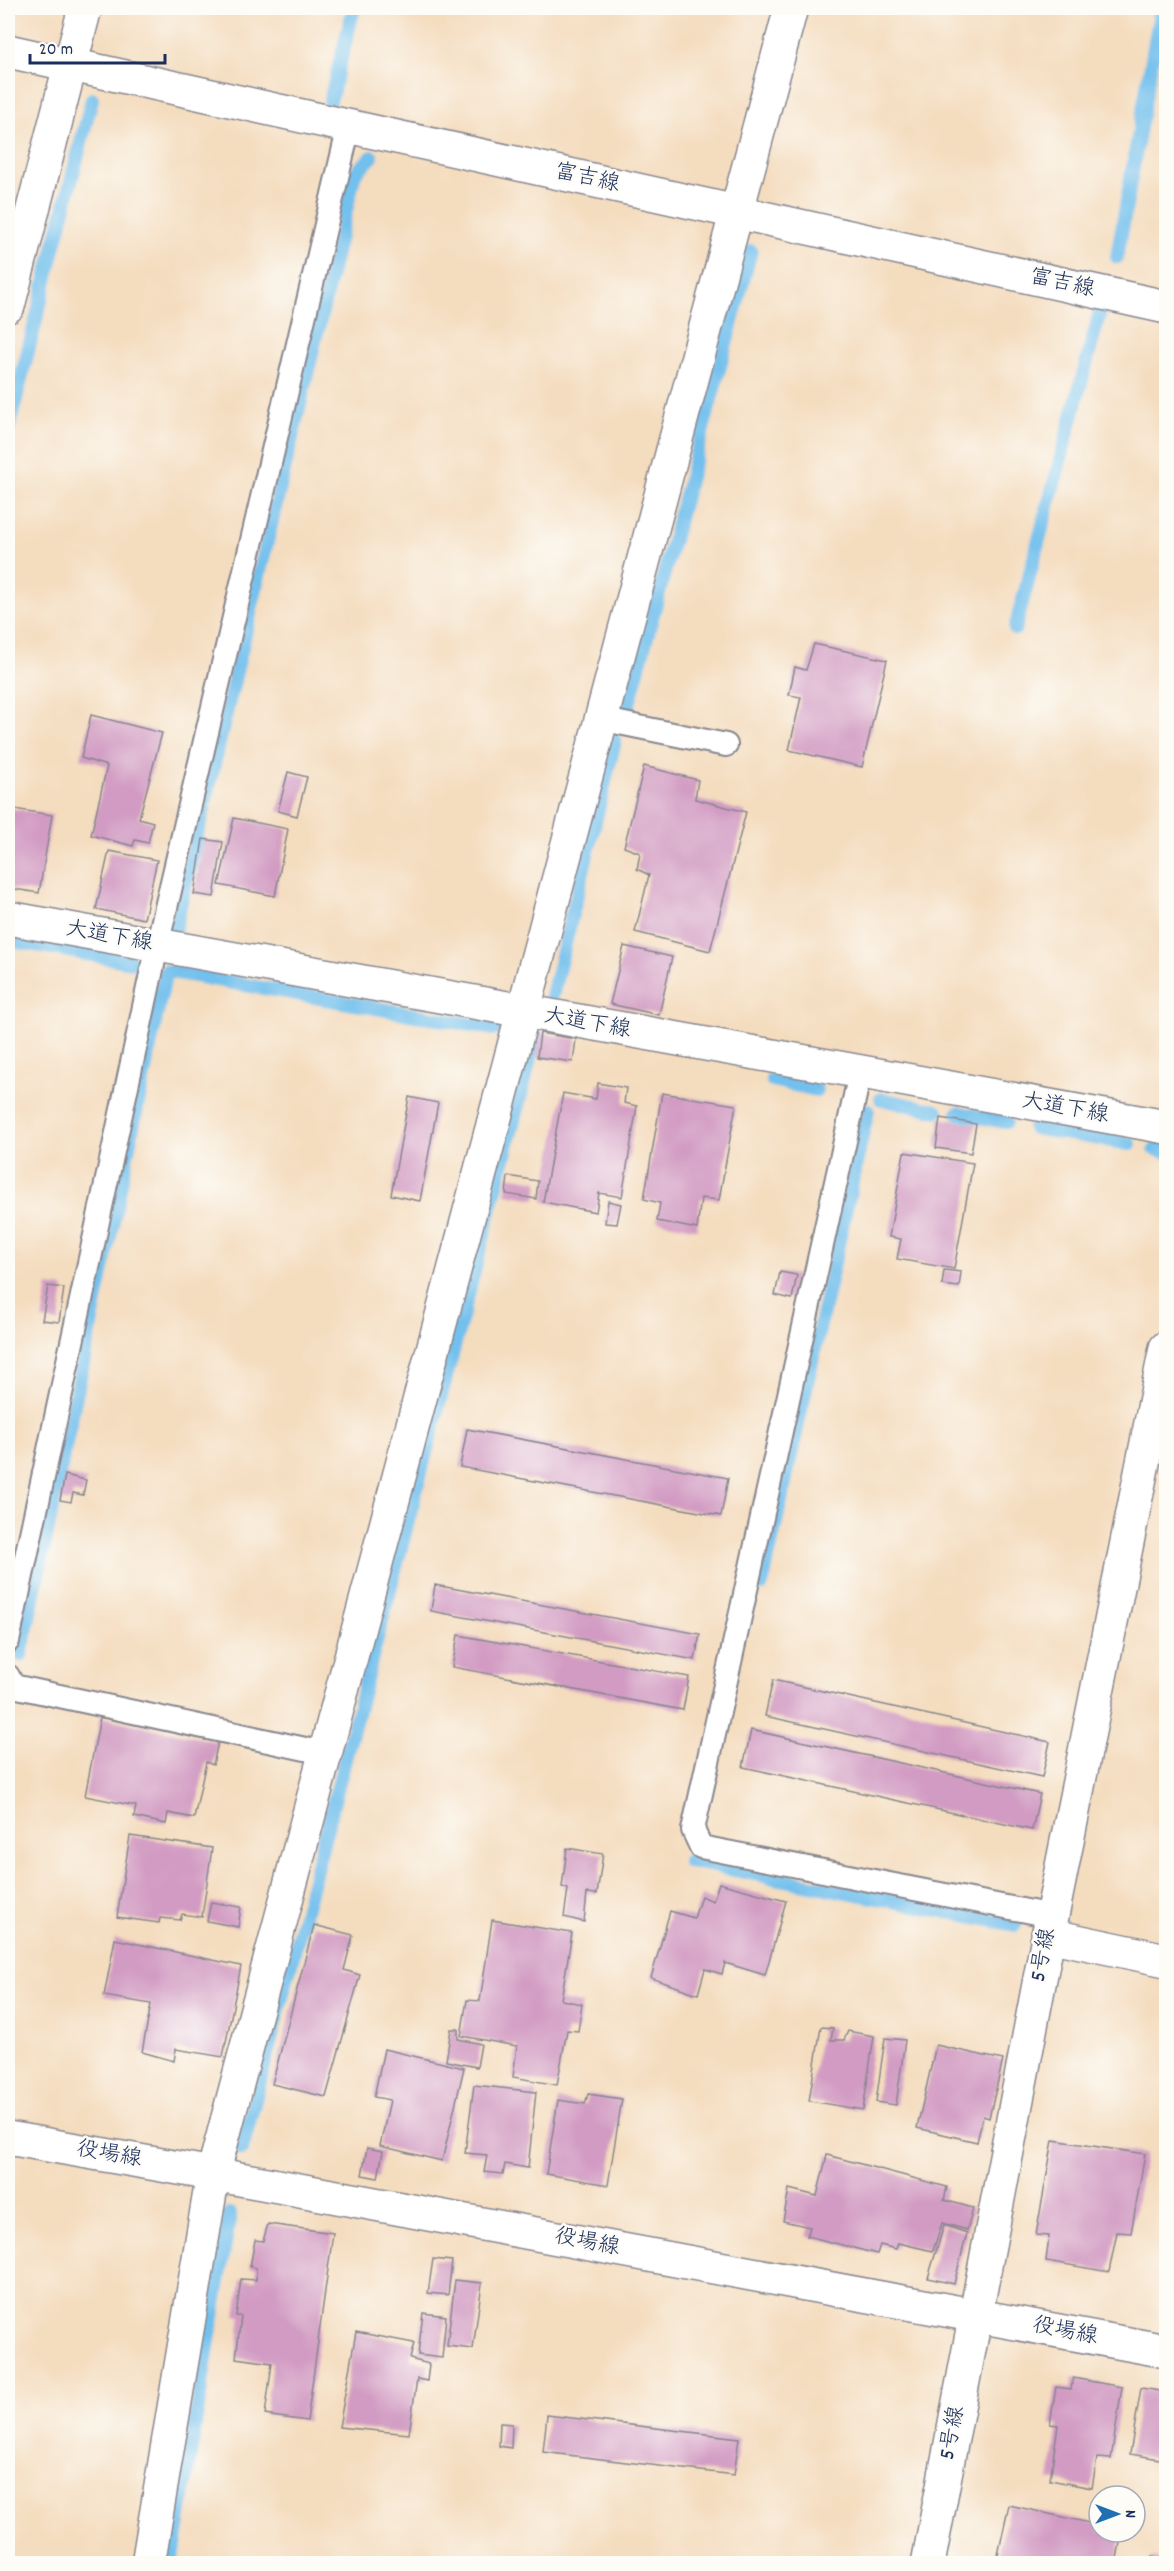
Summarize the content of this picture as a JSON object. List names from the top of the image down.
{
  "streets": {
    "street": [
      "富吉線",
      "大道下線",
      "5号線",
      "役場線"
    ]
  },
  "crossings": [
    ["5号線", "役場線"]
  ],
  "scale_bar": "20 m",
  "north": "right"
}
